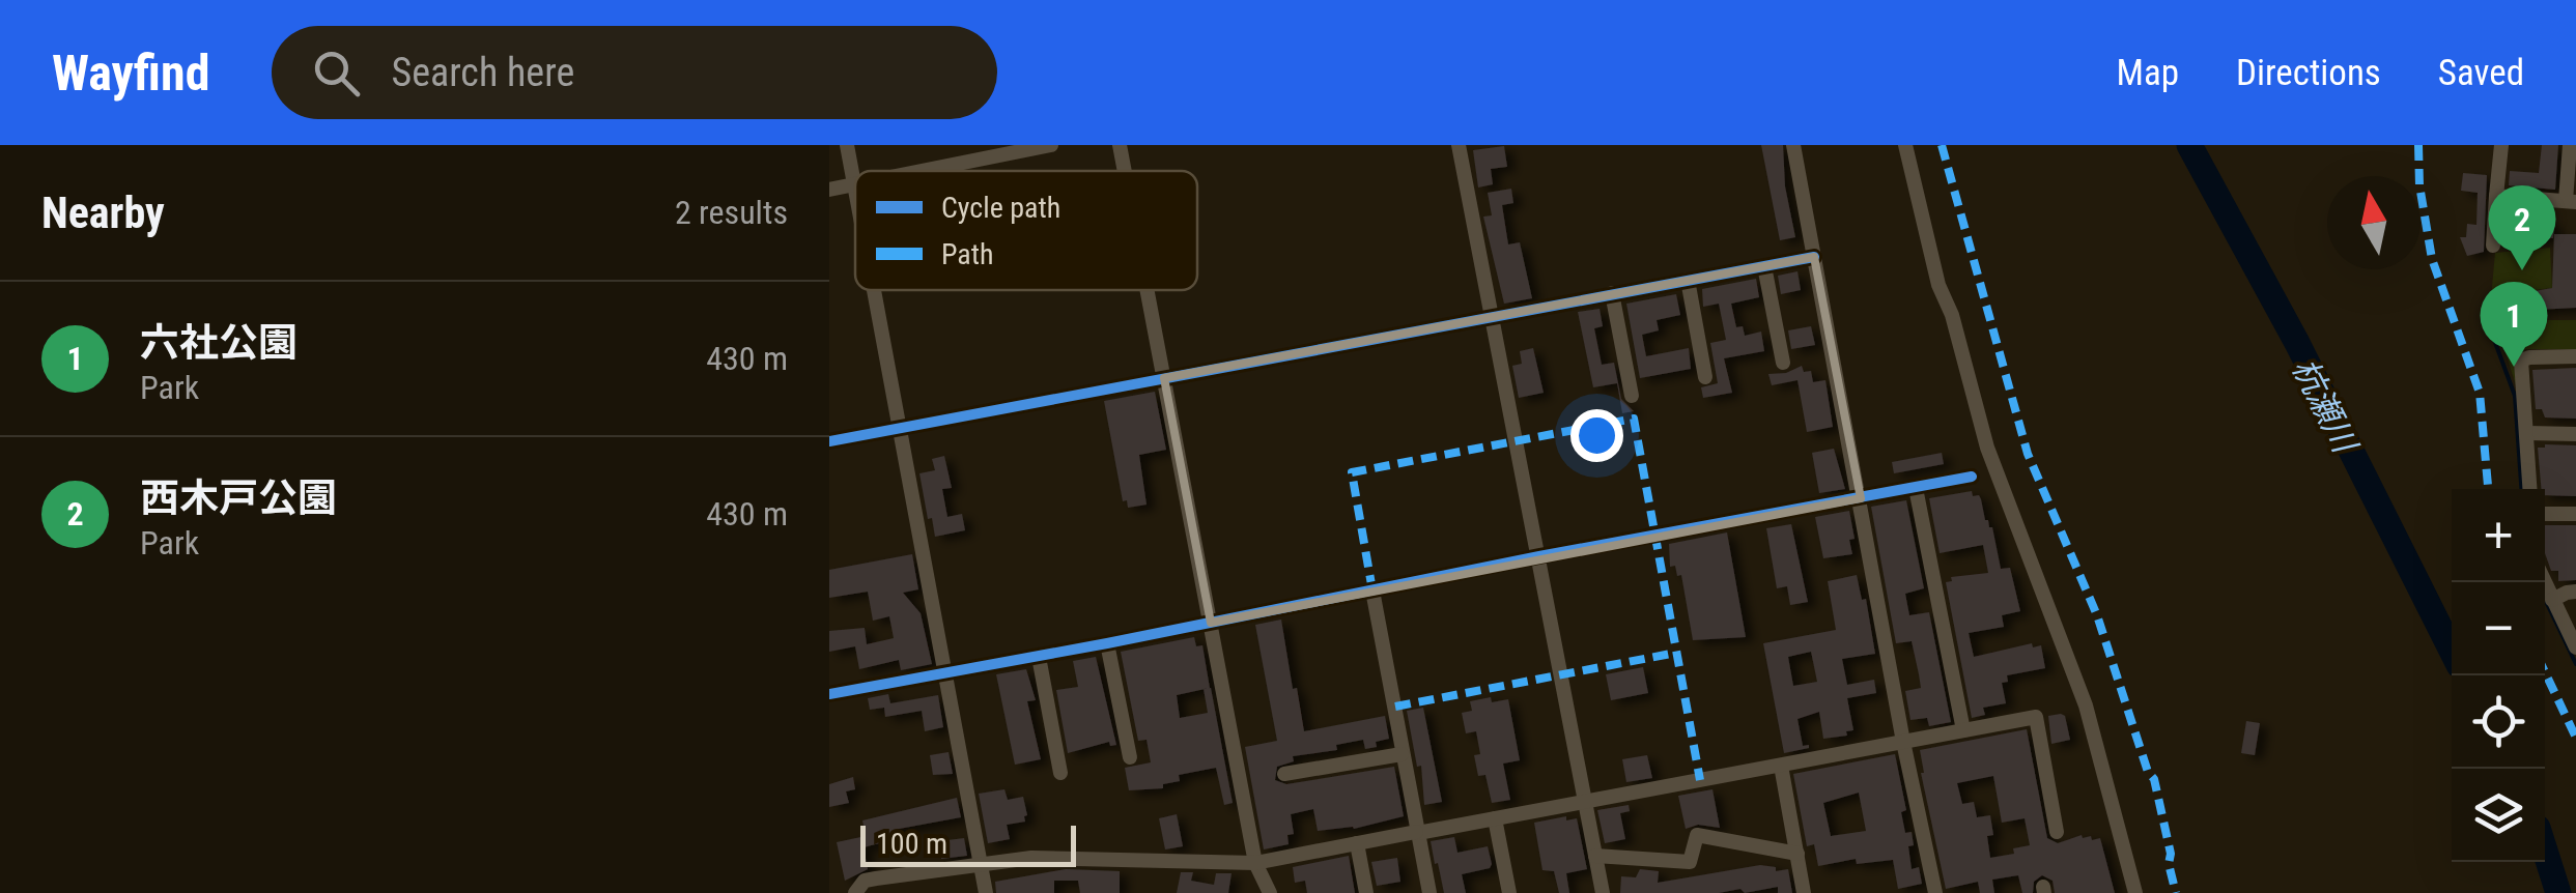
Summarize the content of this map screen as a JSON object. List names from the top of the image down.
{
  "water": ["杭瀬川"],
  "legend": ["Cycle path", "Path"],
  "scale_bar": "100 m",
  "north": "top",
  "page": {
    "header": "Wayfind",
    "search": "Search here",
    "nav": ["Map", "Directions", "Saved"],
    "heading": ["Nearby", "2 results"],
    "pins": ["2", "1"],
    "list": [
      {
        "mark": "1",
        "name": "六社公園",
        "note": "Park",
        "value": "430 m"
      },
      {
        "mark": "2",
        "name": "西木戸公園",
        "note": "Park",
        "value": "430 m"
      }
    ],
    "map_buttons": ["+", "−"],
    "scale": "100 m"
  }
}
